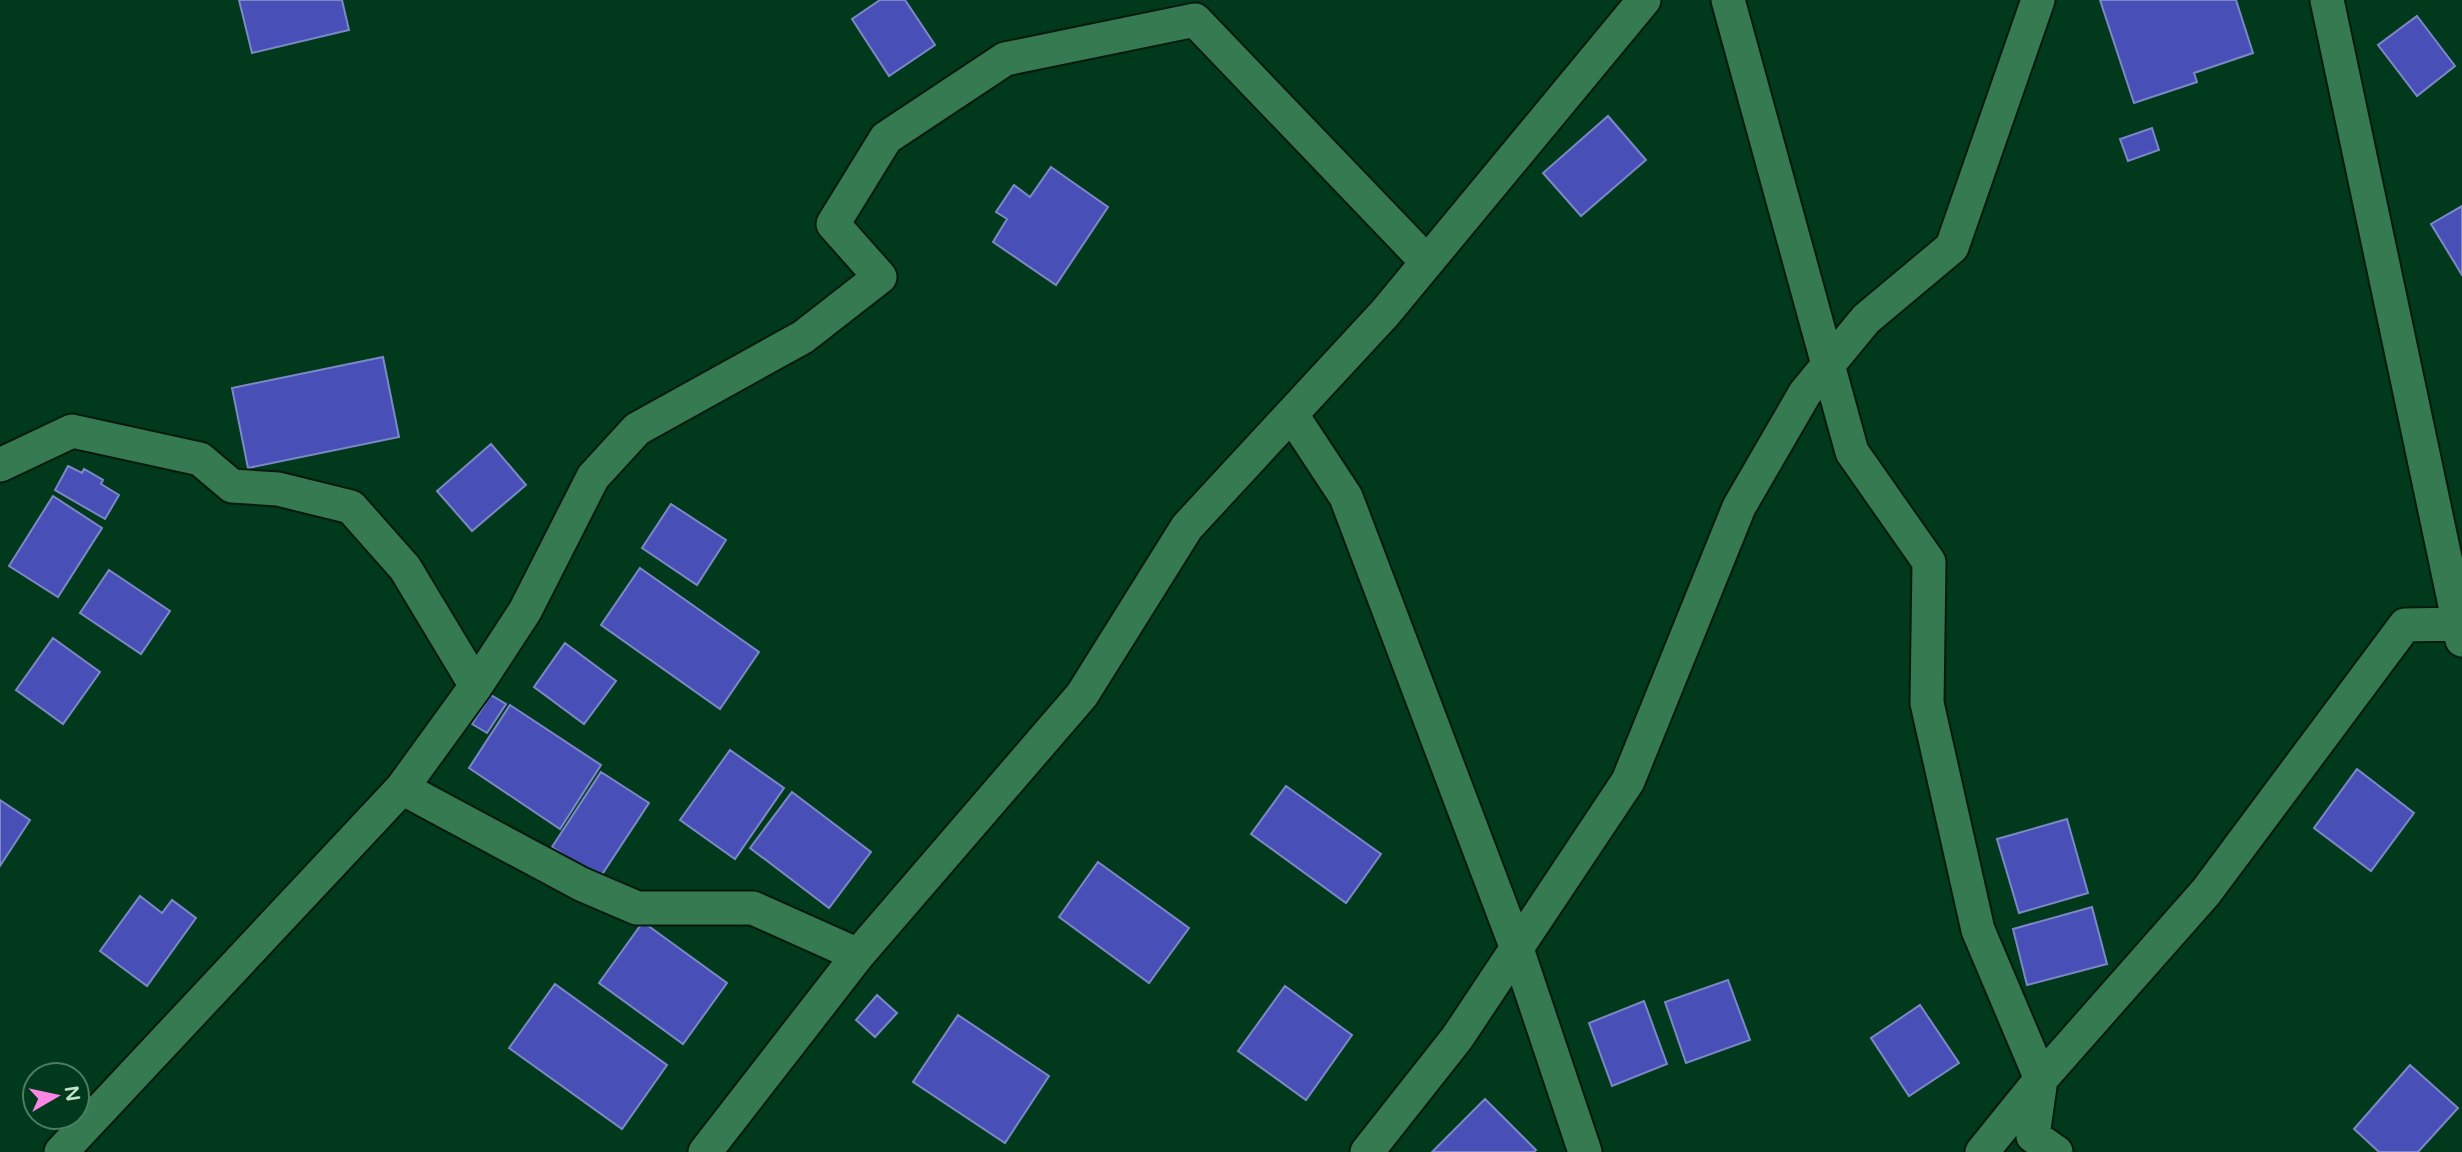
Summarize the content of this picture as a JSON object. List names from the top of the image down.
{
  "north": "right"
}
